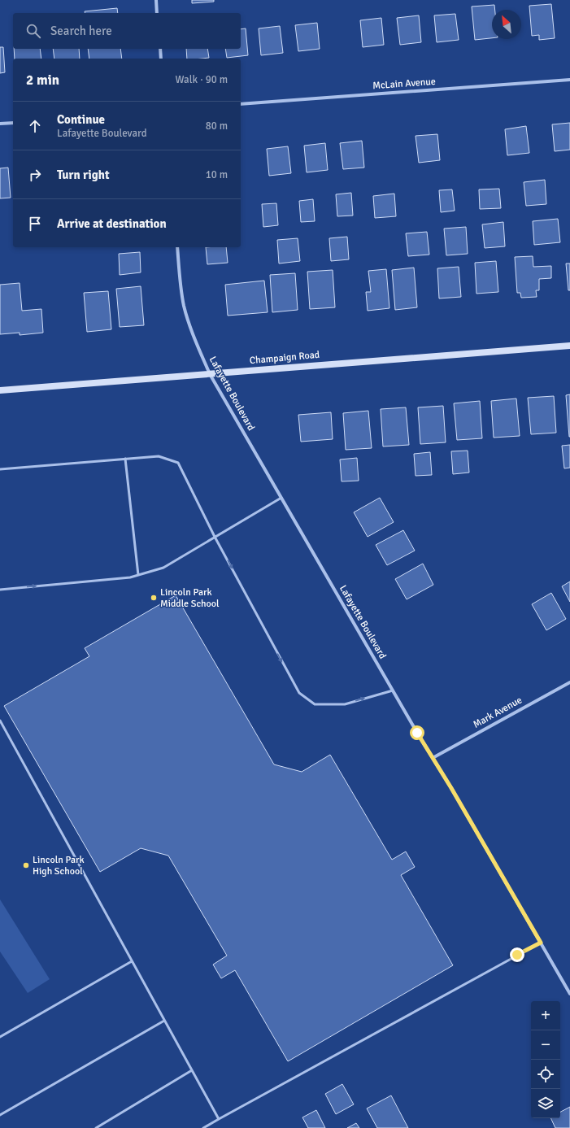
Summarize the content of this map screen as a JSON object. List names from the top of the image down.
{
  "streets": {
    "street": [
      "McLain Avenue",
      "Champaign Road",
      "Lafayette Boulevard",
      "Mark Avenue"
    ]
  },
  "crossings": [
    ["Champaign Road", "Lafayette Boulevard"],
    ["Lafayette Boulevard", "Mark Avenue"]
  ],
  "places": ["Lincoln Park Middle School", "Lincoln Park High School"],
  "north": "top left",
  "page": {
    "search": "Search here",
    "heading": ["2 min", "Walk · 90 m"],
    "list": [
      ["Continue", "Lafayette Boulevard", "80 m"],
      ["Turn right", "10 m"],
      "Arrive at destination"
    ],
    "map_buttons": ["+", "−"]
  }
}
